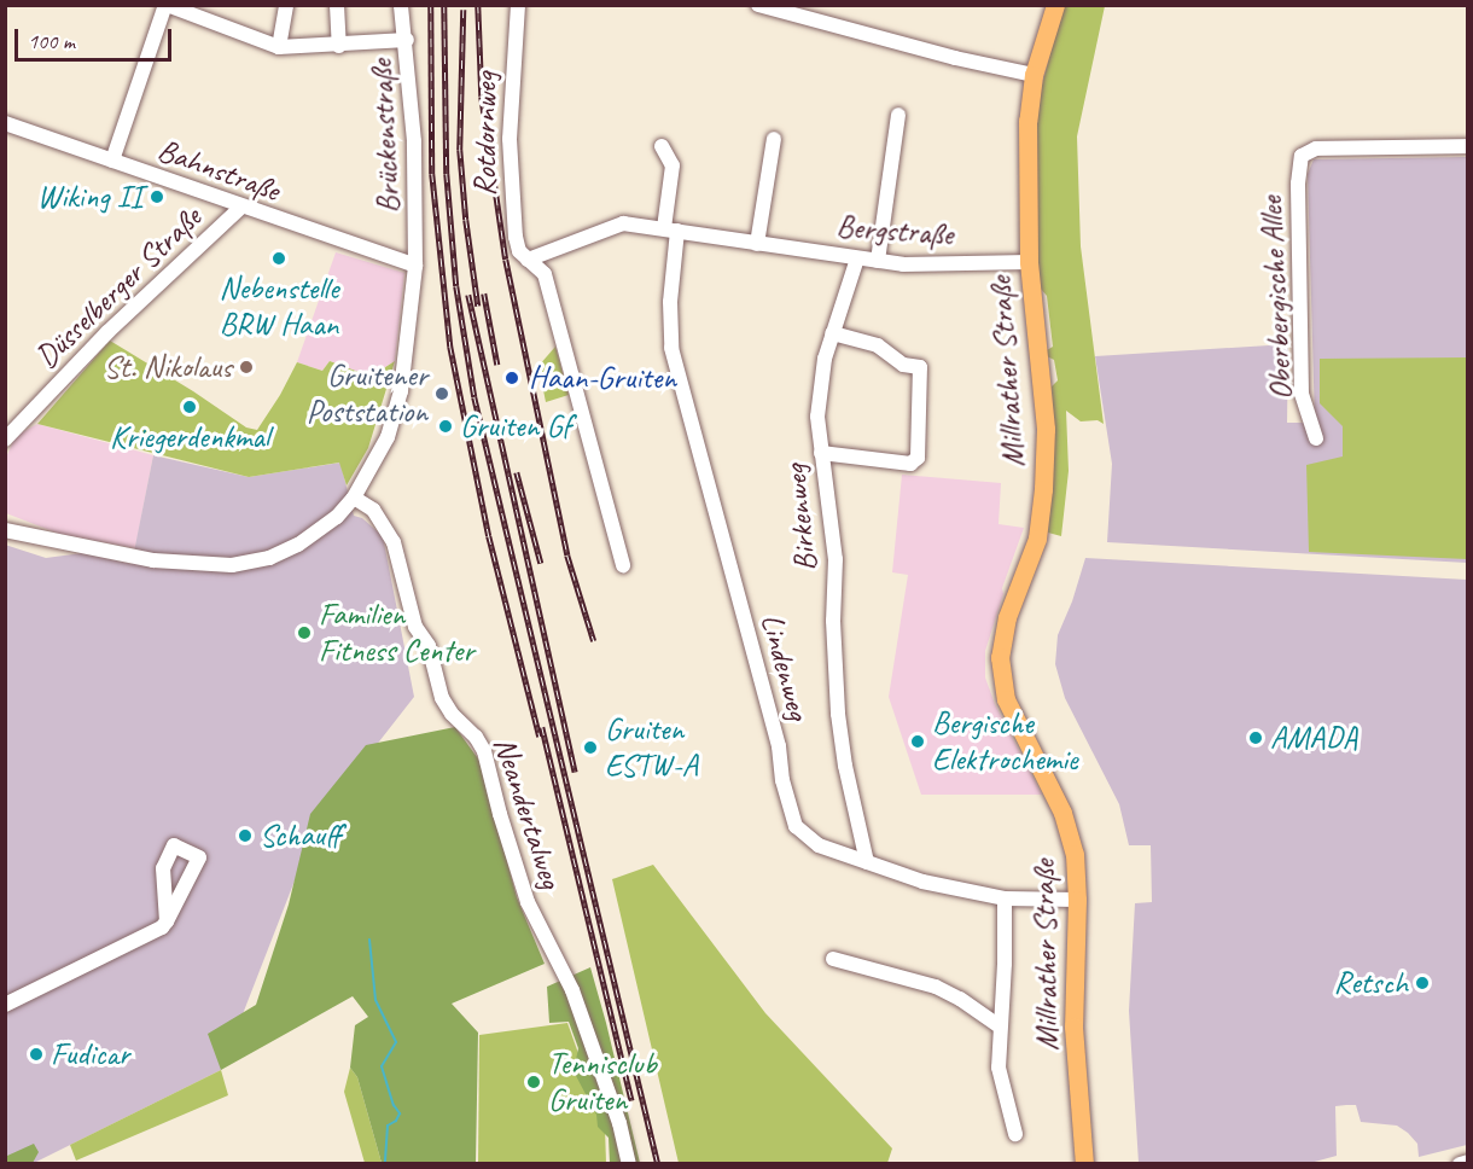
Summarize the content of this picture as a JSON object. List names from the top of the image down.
{
  "streets": {
    "main road": ["Millrather Straße"],
    "street": [
      "Rotdornweg",
      "Brückenstraße",
      "Bahnstraße",
      "Bergstraße",
      "Düsselberger Straße",
      "Oberbergische Allee",
      "Birkenweg",
      "Lindenweg",
      "Neandertalweg"
    ]
  },
  "crossings": [
    ["Rotdornweg", "Bergstraße"],
    ["Brückenstraße", "Bahnstraße"],
    ["Brückenstraße", "Neandertalweg"],
    ["Bahnstraße", "Düsselberger Straße"],
    ["Bergstraße", "Millrather Straße"],
    ["Bergstraße", "Birkenweg"],
    ["Bergstraße", "Lindenweg"],
    ["Millrather Straße", "Lindenweg"],
    ["Birkenweg", "Lindenweg"]
  ],
  "places": [
    "Wiking II",
    "Nebenstelle BRW Haan",
    "St. Nikolaus",
    "Haan-Gruiten",
    "Gruitener Poststation",
    "Kriegerdenkmal",
    "Gruiten Gf",
    "Familien Fitness Center",
    "AMADA",
    "Bergische Elektrochemie",
    "Gruiten ESTW-A",
    "Schauff",
    "Retsch",
    "Fudicar",
    "Tennisclub Gruiten"
  ],
  "scale_bar": "100 m"
}
